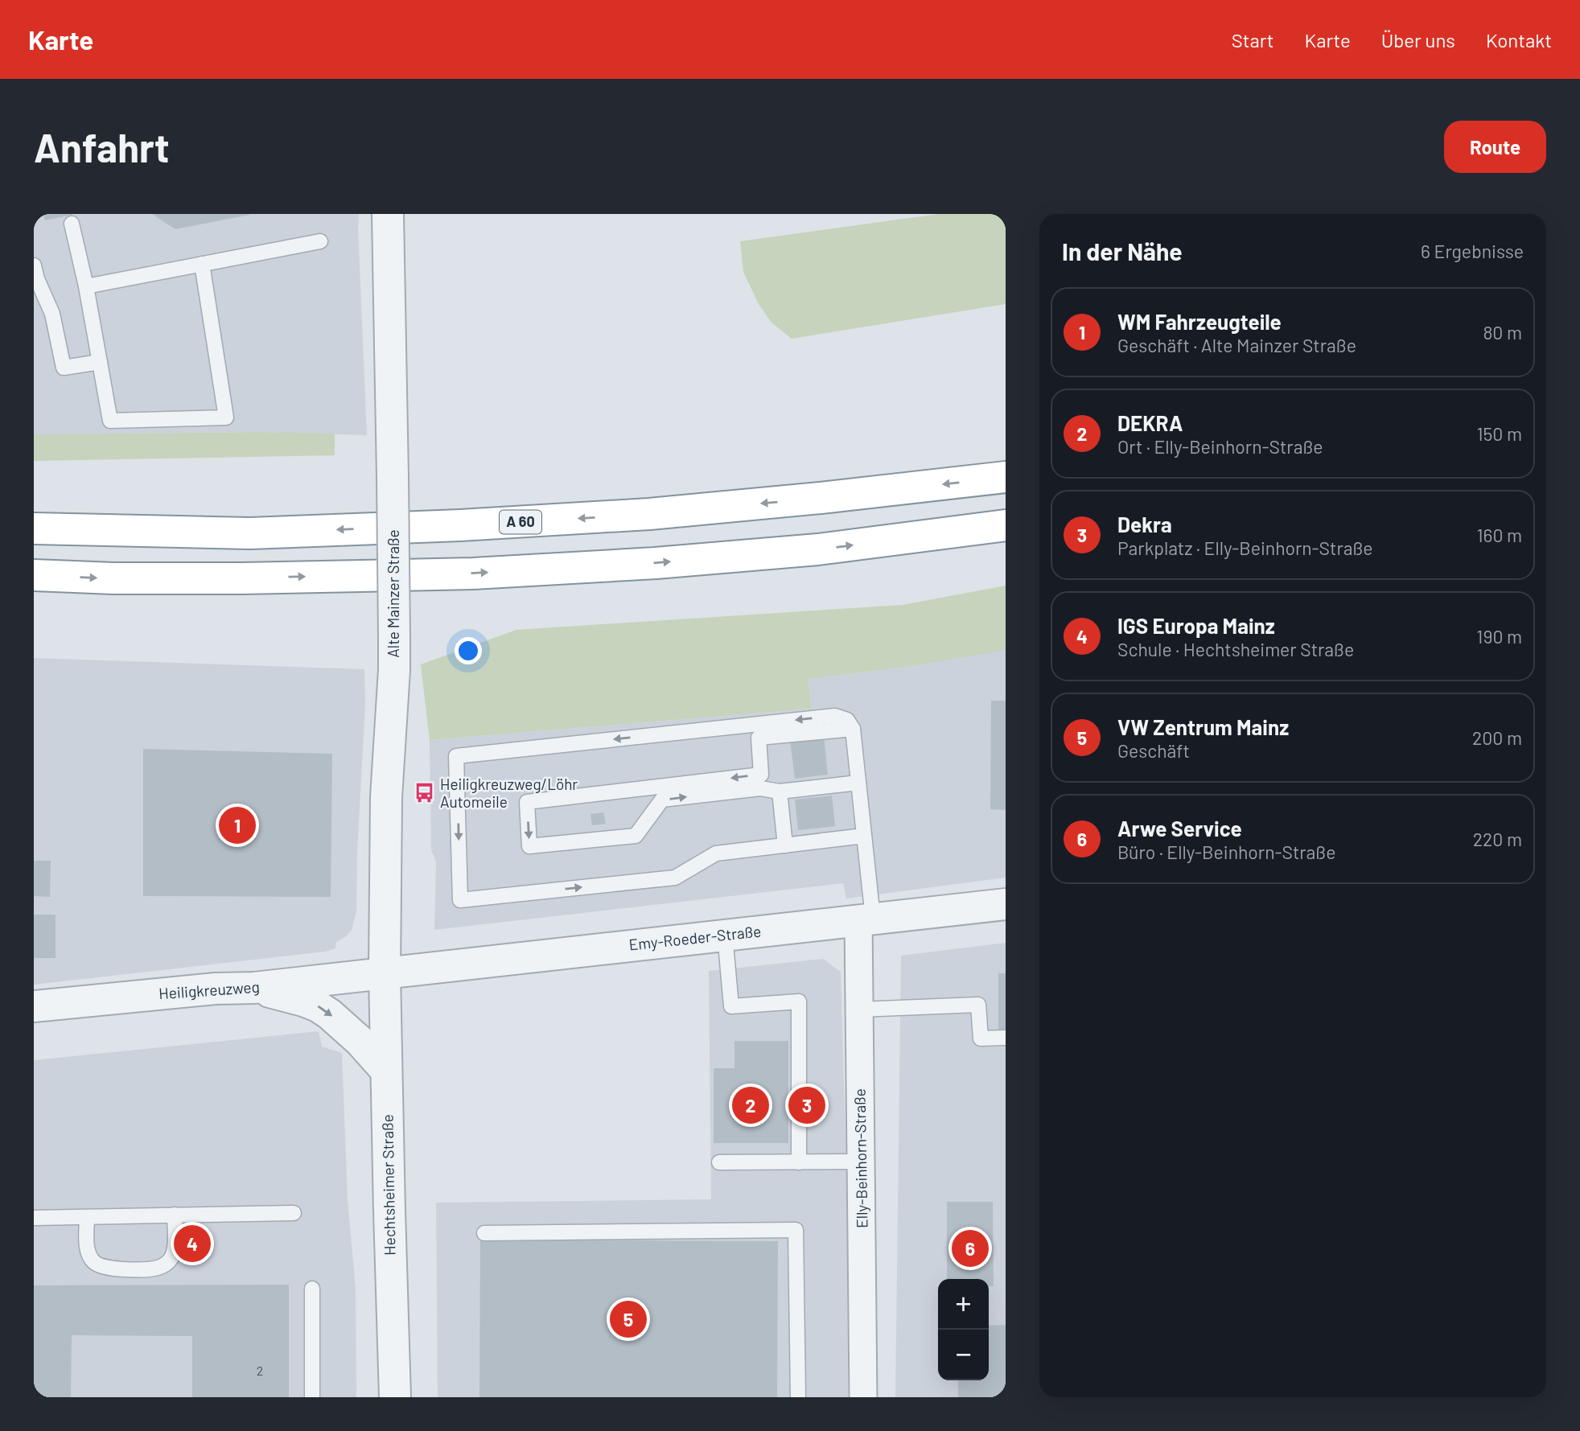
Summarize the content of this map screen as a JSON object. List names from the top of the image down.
{
  "streets": {
    "highway": ["A 60"],
    "street": [
      "Alte Mainzer Straße",
      "Emy-Roeder-Straße",
      "Heiligkreuzweg",
      "Elly-Beinhorn-Straße",
      "Hechtsheimer Straße"
    ]
  },
  "crossings": [
    ["Alte Mainzer Straße", "Emy-Roeder-Straße"],
    ["Alte Mainzer Straße", "Heiligkreuzweg"],
    ["Alte Mainzer Straße", "Hechtsheimer Straße"],
    ["Emy-Roeder-Straße", "Heiligkreuzweg"],
    ["Emy-Roeder-Straße", "Elly-Beinhorn-Straße"],
    ["Emy-Roeder-Straße", "Hechtsheimer Straße"],
    ["Heiligkreuzweg", "Hechtsheimer Straße"]
  ],
  "places": {
    "bus stop": ["Heiligkreuzweg/Löhr Automeile"]
  },
  "house_numbers": ["2"],
  "page": {
    "header": "Karte",
    "nav": [
      "Start",
      "Karte",
      "Über uns",
      "Kontakt"
    ],
    "buttons": "Route",
    "title": "Anfahrt",
    "heading": ["In der Nähe", "6 Ergebnisse"],
    "list": [
      {
        "mark": "1",
        "name": "WM Fahrzeugteile",
        "note": "Geschäft · Alte Mainzer Straße",
        "value": "80 m"
      },
      {
        "mark": "2",
        "name": "DEKRA",
        "note": "Ort · Elly-Beinhorn-Straße",
        "value": "150 m"
      },
      {
        "mark": "3",
        "name": "Dekra",
        "note": "Parkplatz · Elly-Beinhorn-Straße",
        "value": "160 m"
      },
      {
        "mark": "4",
        "name": "IGS Europa Mainz",
        "note": "Schule · Hechtsheimer Straße",
        "value": "190 m"
      },
      {
        "mark": "5",
        "name": "VW Zentrum Mainz",
        "note": "Geschäft",
        "value": "200 m"
      },
      {
        "mark": "6",
        "name": "Arwe Service",
        "note": "Büro · Elly-Beinhorn-Straße",
        "value": "220 m"
      }
    ],
    "pins": [
      "1",
      "2",
      "3",
      "4",
      "6",
      "5"
    ],
    "map_buttons": ["+", "−"]
  }
}
